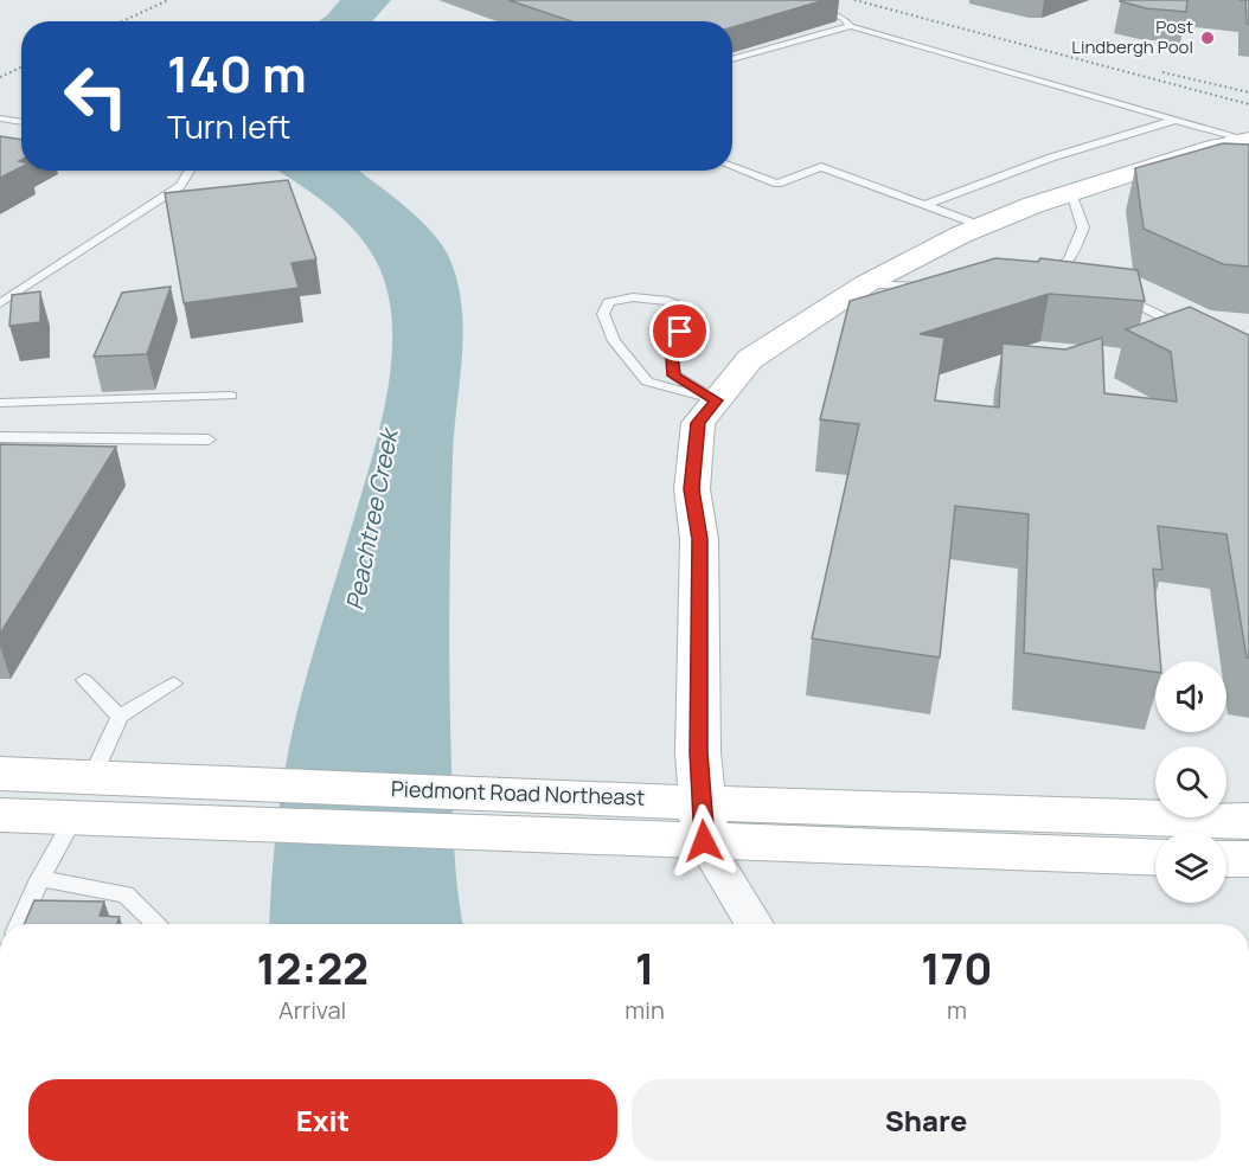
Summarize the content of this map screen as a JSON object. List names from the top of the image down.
{
  "streets": {
    "main road": ["Piedmont Road Northeast"]
  },
  "water": ["Peachtree Creek"],
  "places": ["Post Lindbergh Pool"],
  "page": {
    "turn": ["140 m", "Turn left"],
    "eta": [
      "12:22",
      "Arrival",
      "1",
      "min",
      "170",
      "m"
    ],
    "buttons": ["Exit", "Share"]
  }
}
